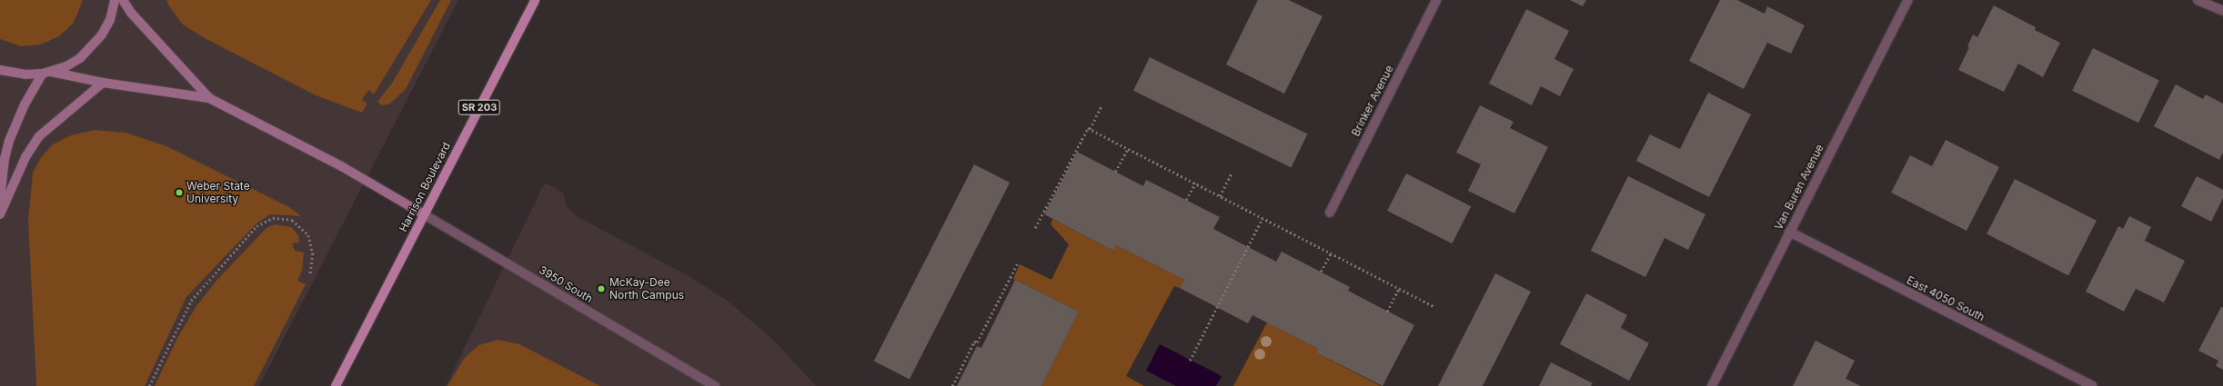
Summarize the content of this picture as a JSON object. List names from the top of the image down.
{
  "streets": {
    "main road": ["SR 203", "Harrison Boulevard"],
    "street": [
      "Brinker Avenue",
      "Van Buren Avenue",
      "3950 South",
      "East 4050 South"
    ]
  },
  "crossings": [
    ["Harrison Boulevard", "3950 South"],
    ["Van Buren Avenue", "East 4050 South"]
  ],
  "places": ["Weber State University", "McKay-Dee North Campus"]
}
